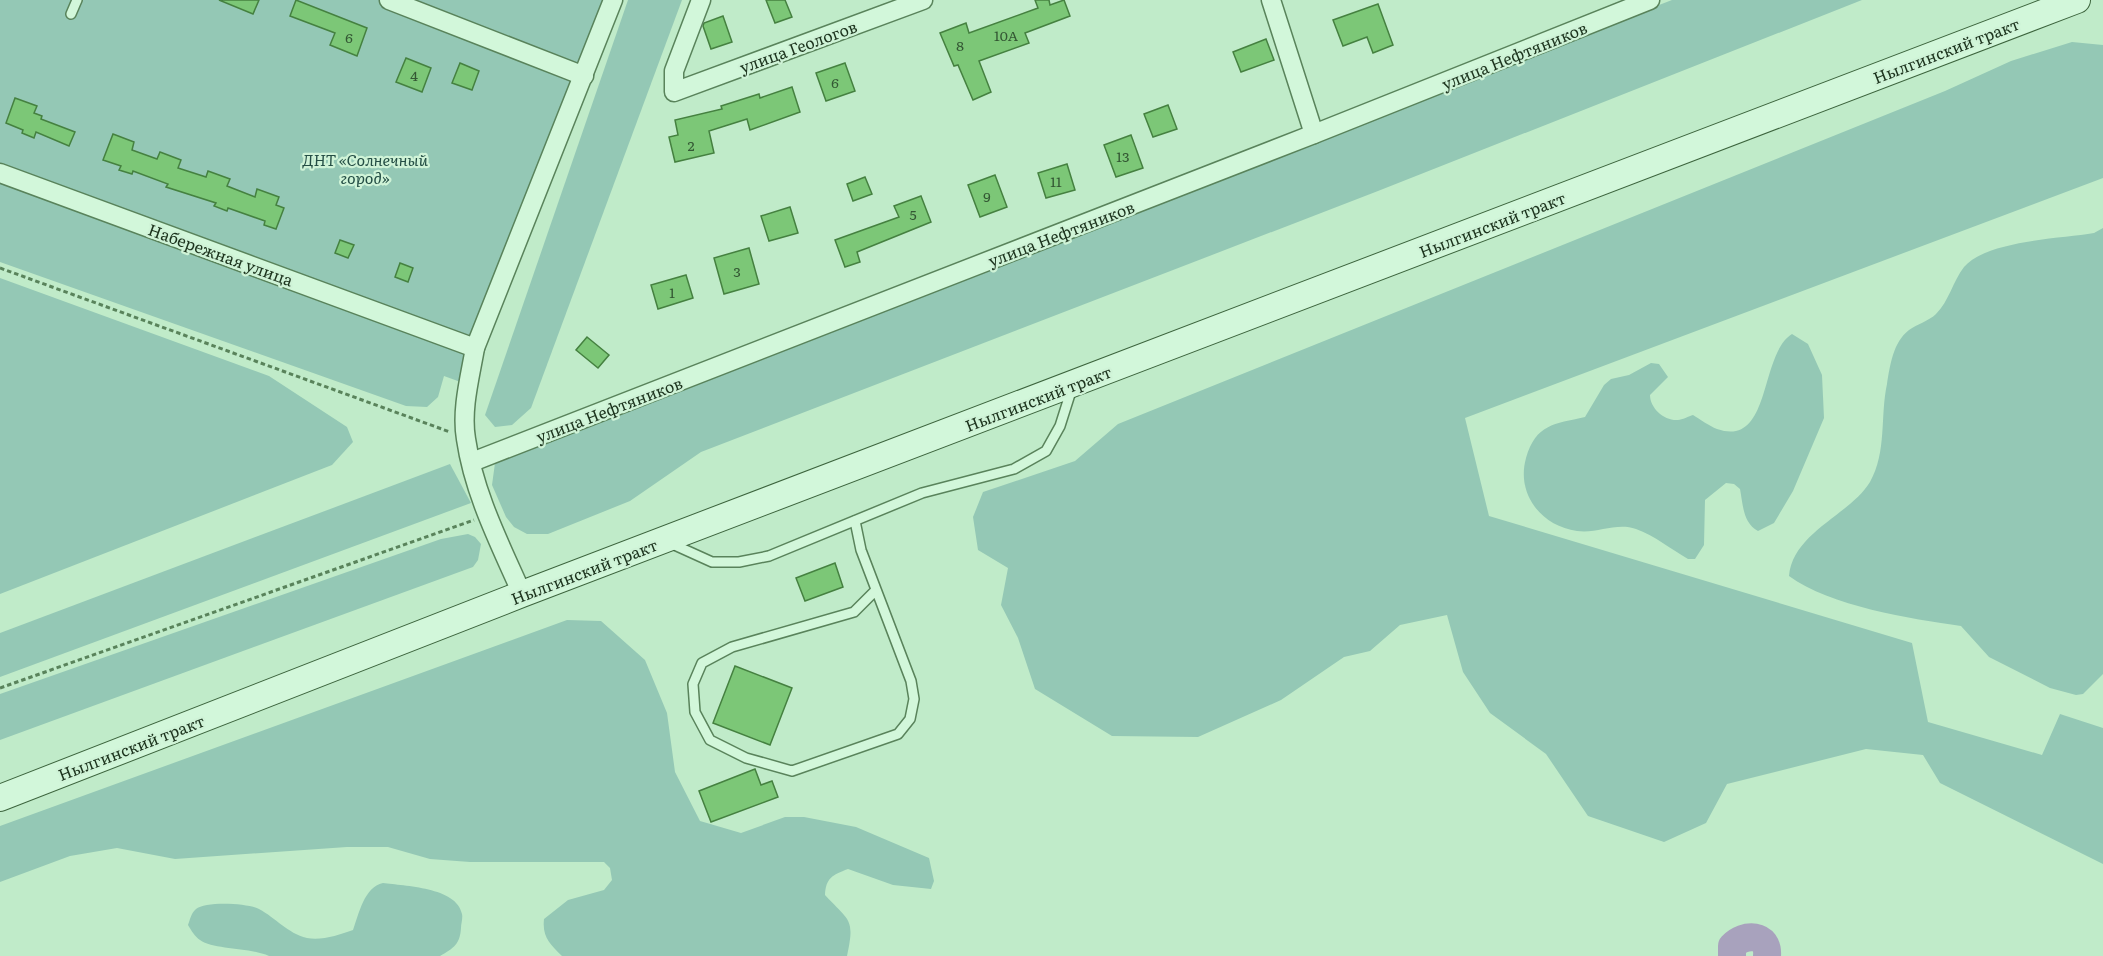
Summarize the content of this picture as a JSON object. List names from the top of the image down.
{
  "streets": {
    "main road": ["Нылгинский тракт"],
    "street": ["улица Геологов", "улица Нефтяников", "Набережная улица"]
  },
  "parks": ["ДНТ «Солнечный город»"],
  "house_numbers": [
    "10А",
    "6",
    "8",
    "4",
    "6",
    "2",
    "13",
    "11",
    "9",
    "5",
    "3",
    "1"
  ]
}
